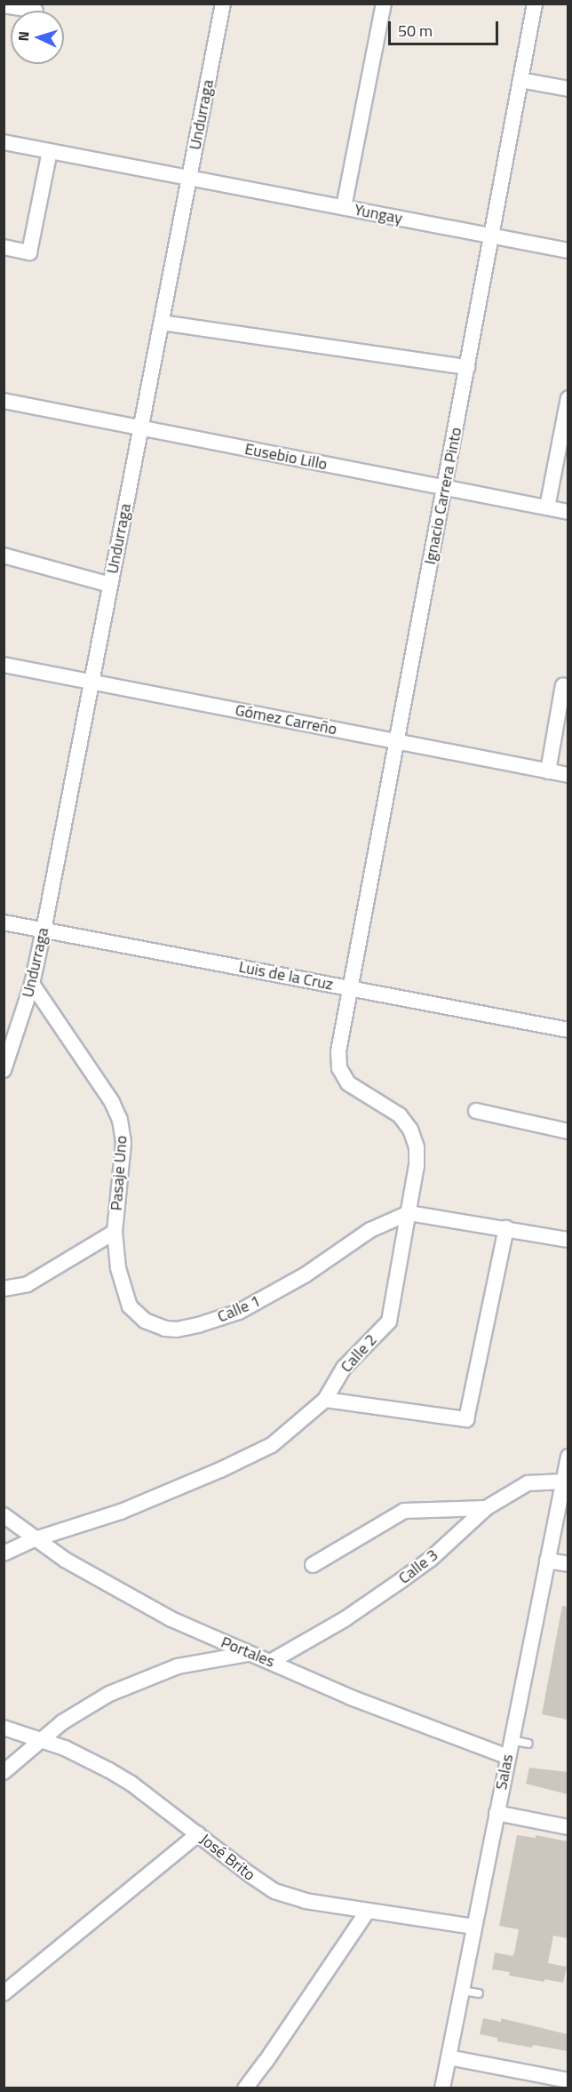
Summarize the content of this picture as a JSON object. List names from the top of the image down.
{
  "streets": {
    "street": [
      "Undurraga",
      "Yungay",
      "Eusebio Lillo",
      "Ignacio Carrera Pinto",
      "Gómez Carreño",
      "Luis de la Cruz",
      "Pasaje Uno",
      "Calle 1",
      "Calle 2",
      "Calle 3",
      "Portales",
      "Salas",
      "José Brito"
    ]
  },
  "crossings": [
    ["Undurraga", "Yungay"],
    ["Undurraga", "Eusebio Lillo"],
    ["Undurraga", "Gómez Carreño"],
    ["Undurraga", "Luis de la Cruz"],
    ["Undurraga", "Pasaje Uno"],
    ["Yungay", "Ignacio Carrera Pinto"],
    ["Eusebio Lillo", "Ignacio Carrera Pinto"],
    ["Ignacio Carrera Pinto", "Gómez Carreño"],
    ["Ignacio Carrera Pinto", "Luis de la Cruz"],
    ["Ignacio Carrera Pinto", "Calle 2"],
    ["Luis de la Cruz", "Calle 2"],
    ["Pasaje Uno", "Calle 1"],
    ["Calle 1", "Calle 2"],
    ["Calle 2", "Portales"],
    ["Calle 3", "Portales"],
    ["Calle 3", "Salas"],
    ["Portales", "Salas"],
    ["Salas", "José Brito"]
  ],
  "scale_bar": "50 m",
  "north": "left"
}
